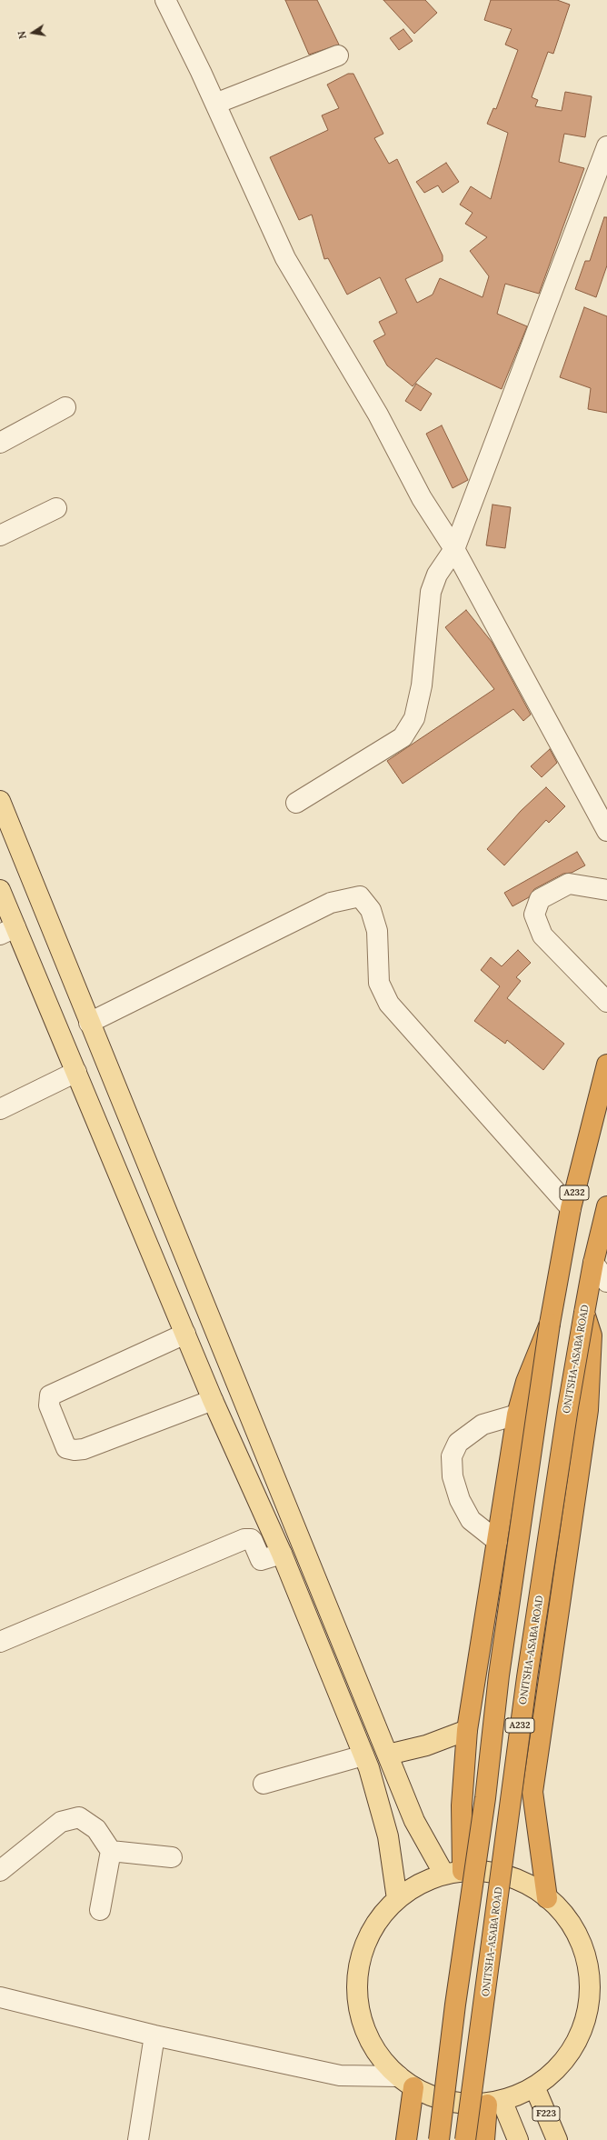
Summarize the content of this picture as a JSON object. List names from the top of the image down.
{
  "streets": {
    "highway": ["A232", "ONITSHA-ASABA ROAD"],
    "main road": ["F223"]
  },
  "north": "left"
}
